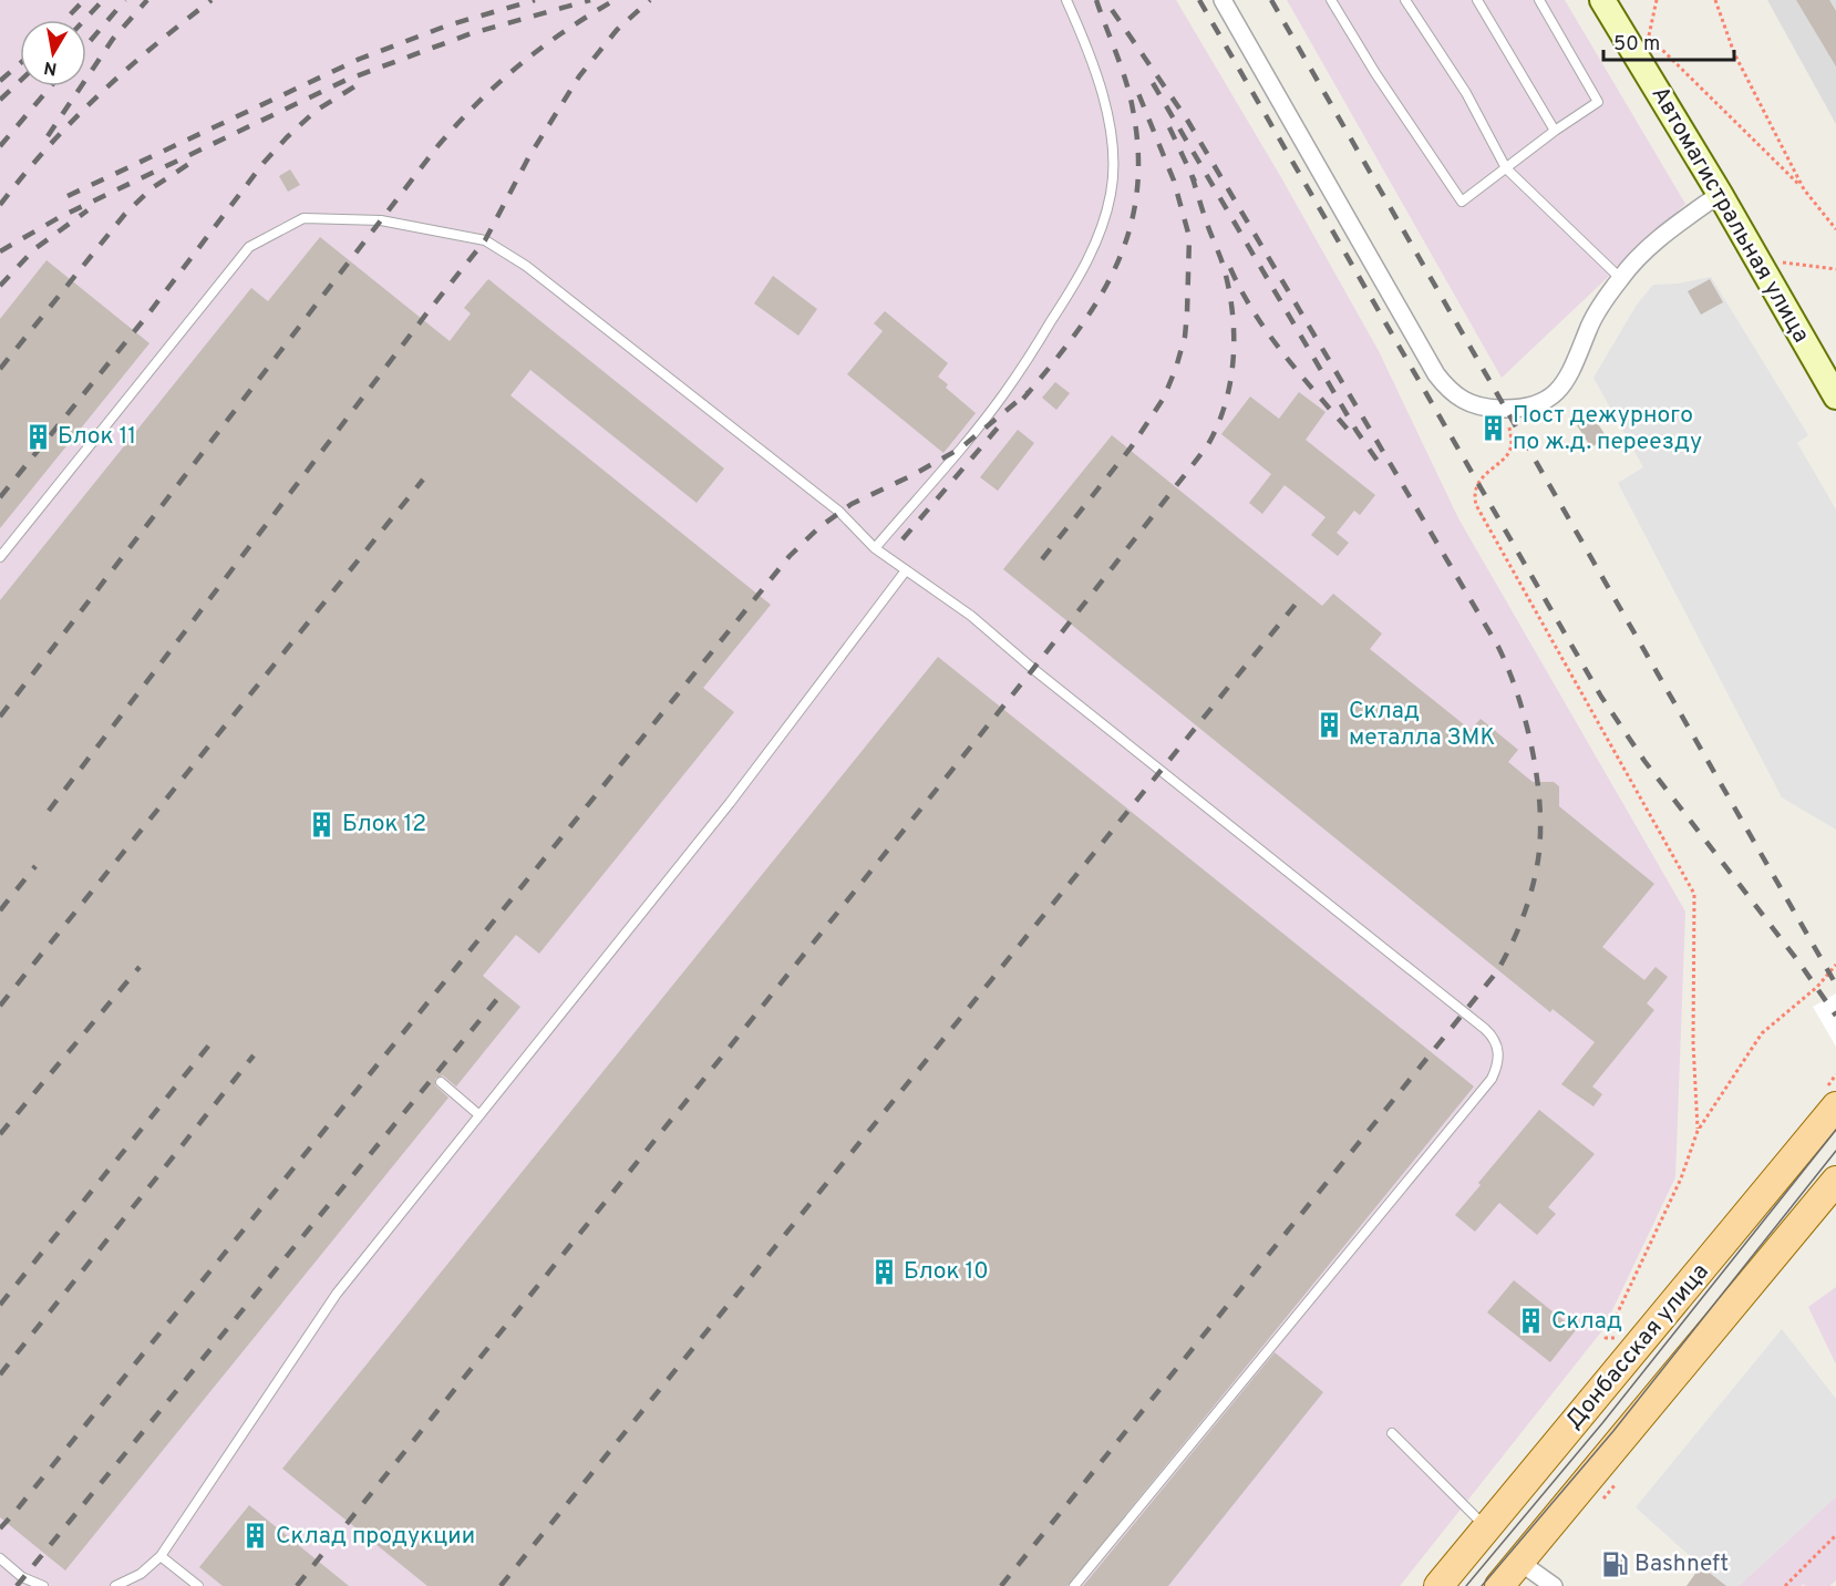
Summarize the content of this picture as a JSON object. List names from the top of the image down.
{
  "streets": {
    "main road": ["Автомагистральная улица", "Донбасская улица"]
  },
  "places": {
    "building": [
      "Пост дежурного по ж.д. переезду",
      "Блок 11",
      "Склад металла ЗМК",
      "Блок 12",
      "Блок 10",
      "Склад",
      "Склад продукции"
    ],
    "fuel station": ["Bashneft"]
  },
  "scale_bar": "50 m",
  "north": "bottom"
}
